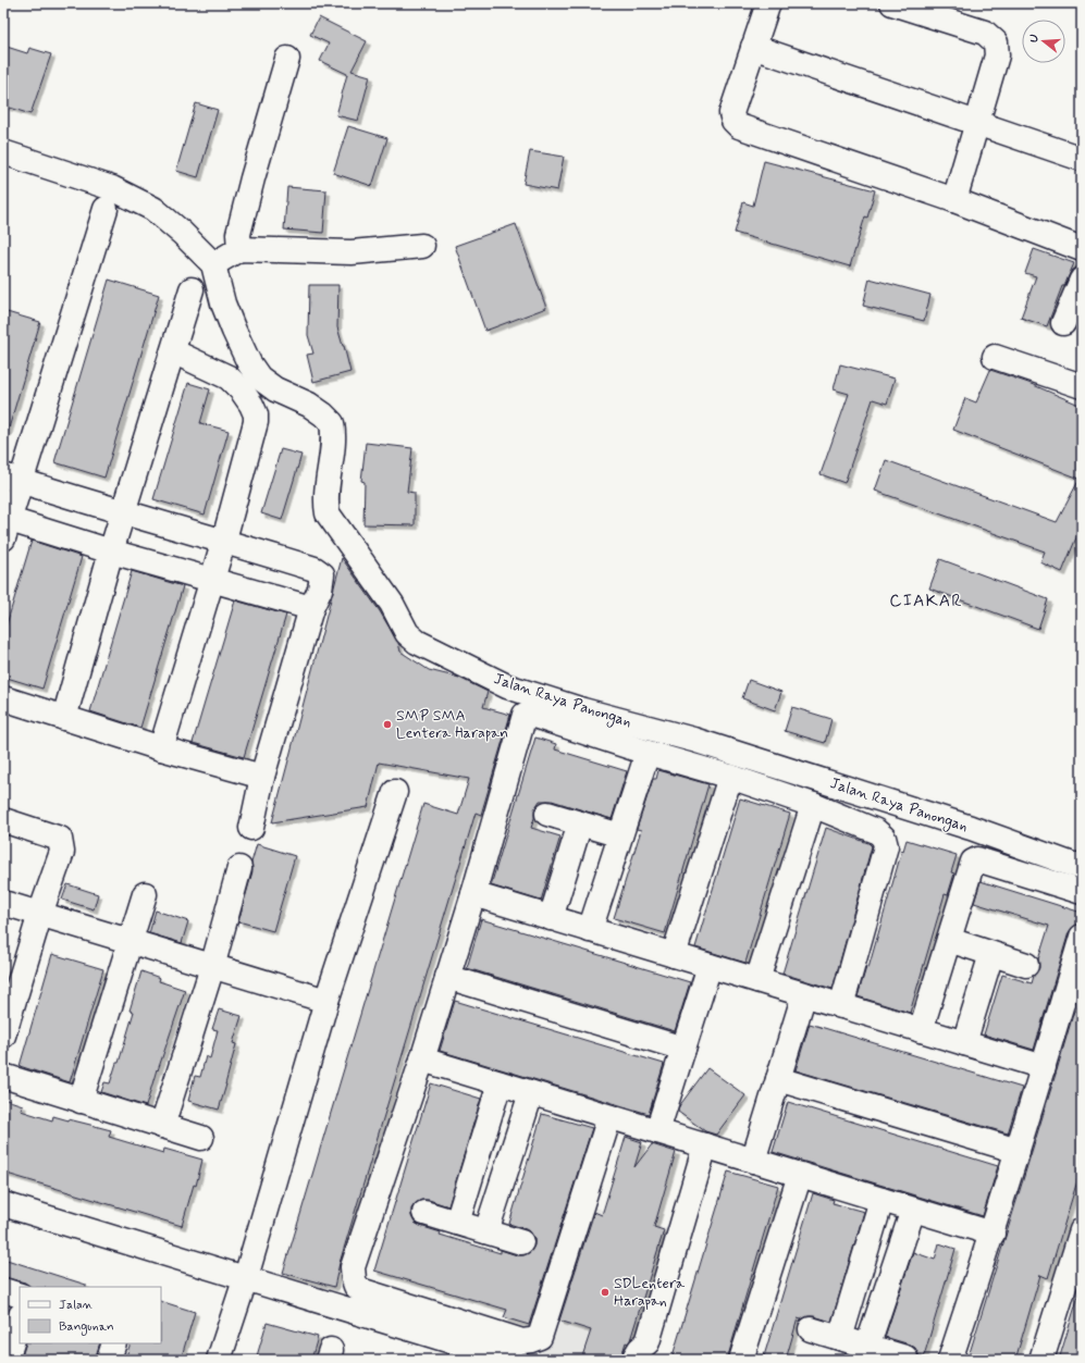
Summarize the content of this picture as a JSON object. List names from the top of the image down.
{
  "streets": {
    "street": ["Jalan Raya Panongan"]
  },
  "districts": ["CIAKAR"],
  "places": ["SMP SMA Lentera Harapan", "SDLentera Harapan"],
  "legend": ["Jalan", "Bangunan"],
  "north": "left"
}
